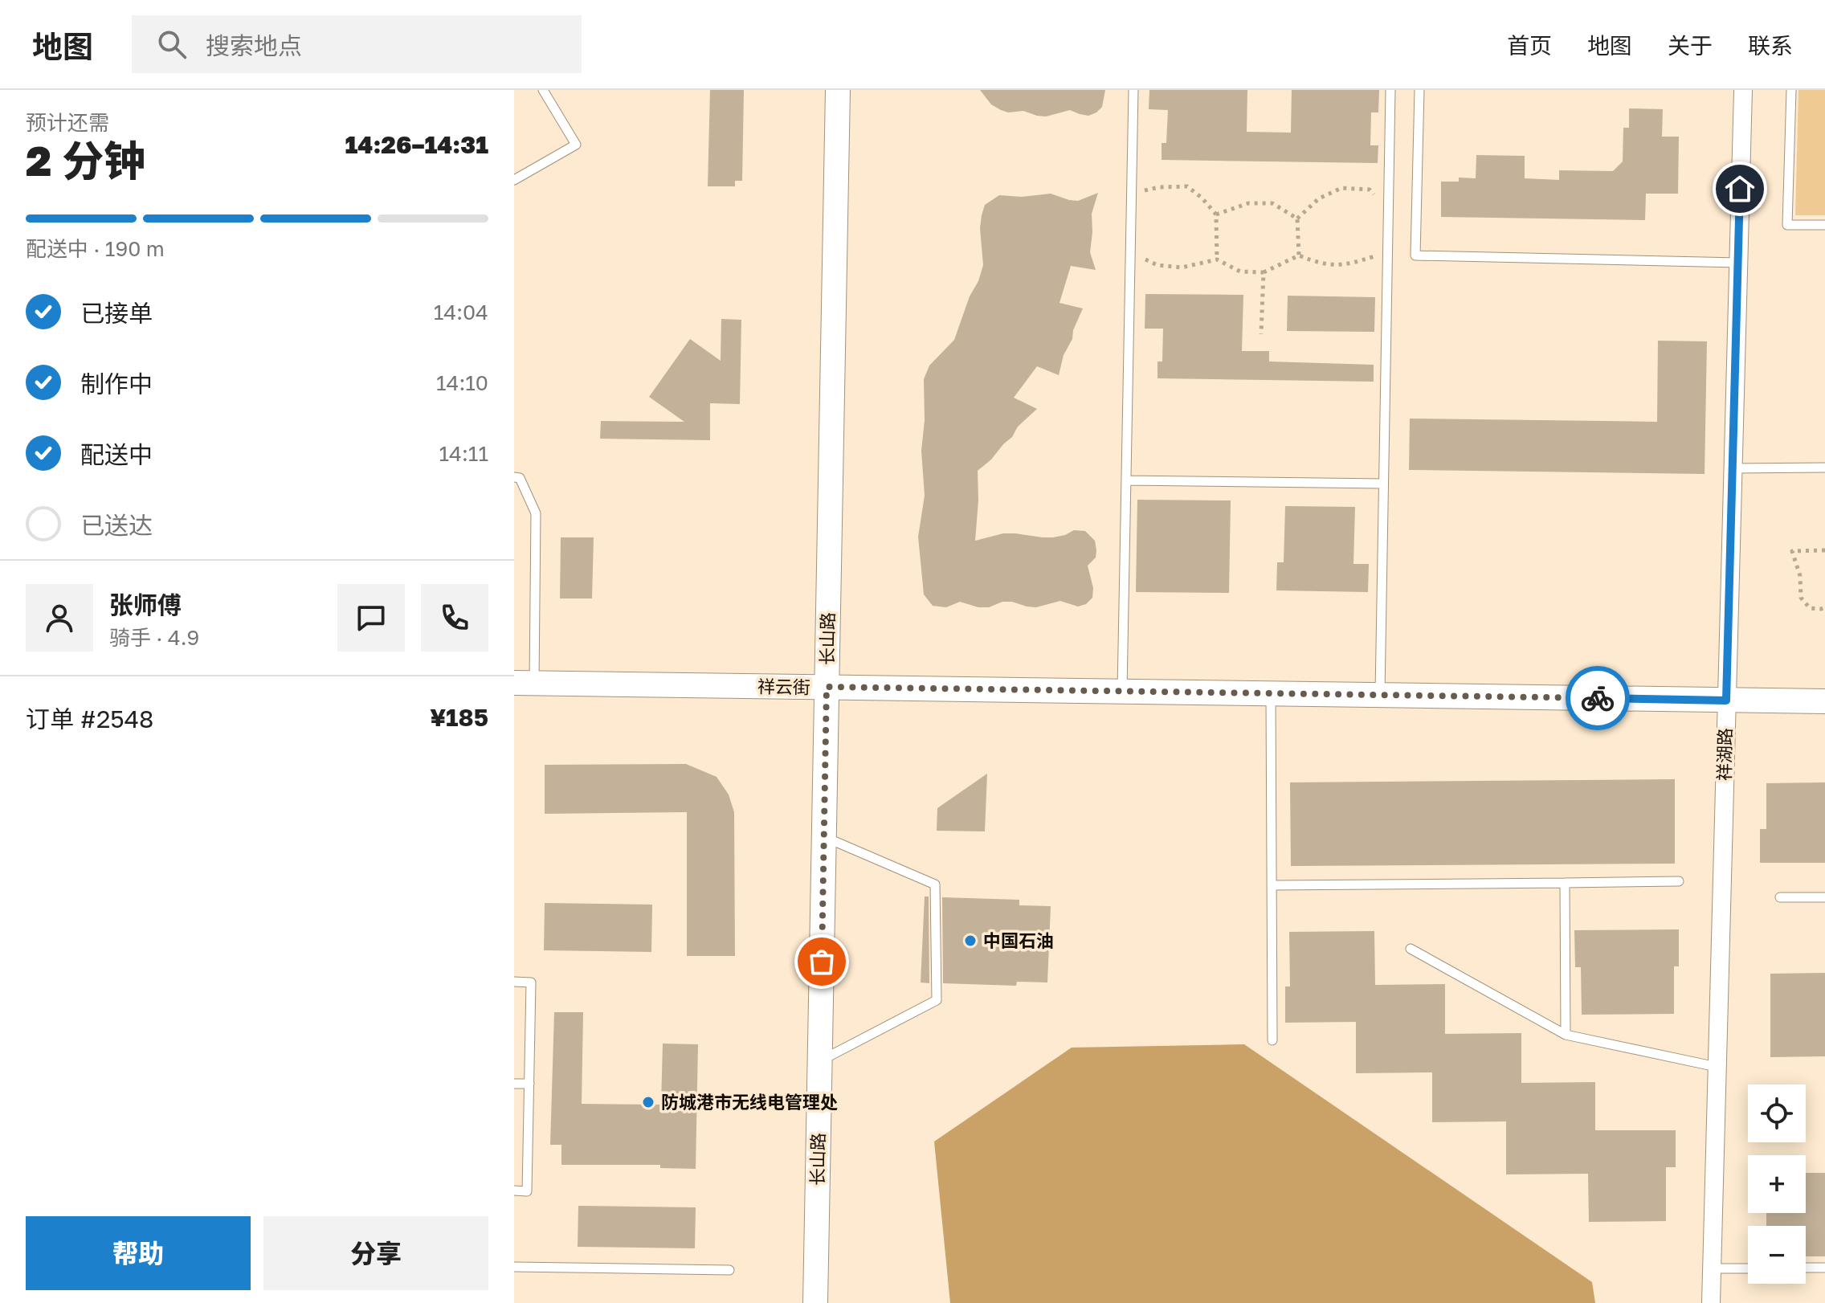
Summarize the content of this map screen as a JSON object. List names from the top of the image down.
{
  "streets": {
    "street": ["长山路", "祥云街", "祥湖路"]
  },
  "crossings": [
    ["长山路", "祥云街"],
    ["祥云街", "祥湖路"]
  ],
  "places": ["中国石油", "防城港市无线电管理处"],
  "page": {
    "header": "地图",
    "search": "搜索地点",
    "nav": [
      "首页",
      "地图",
      "关于",
      "联系"
    ],
    "heading": ["2 分钟", "预计还需", "14:26–14:31"],
    "panel": [
      "张师傅",
      "骑手 · 4.9",
      "订单 #2548",
      "¥185"
    ],
    "bar": "配送中 · 190 m",
    "list": [
      ["已接单", "14:04"],
      ["制作中", "14:10"],
      ["配送中", "14:11"],
      "已送达"
    ],
    "map_buttons": ["+", "−"],
    "buttons": ["帮助", "分享"]
  }
}
